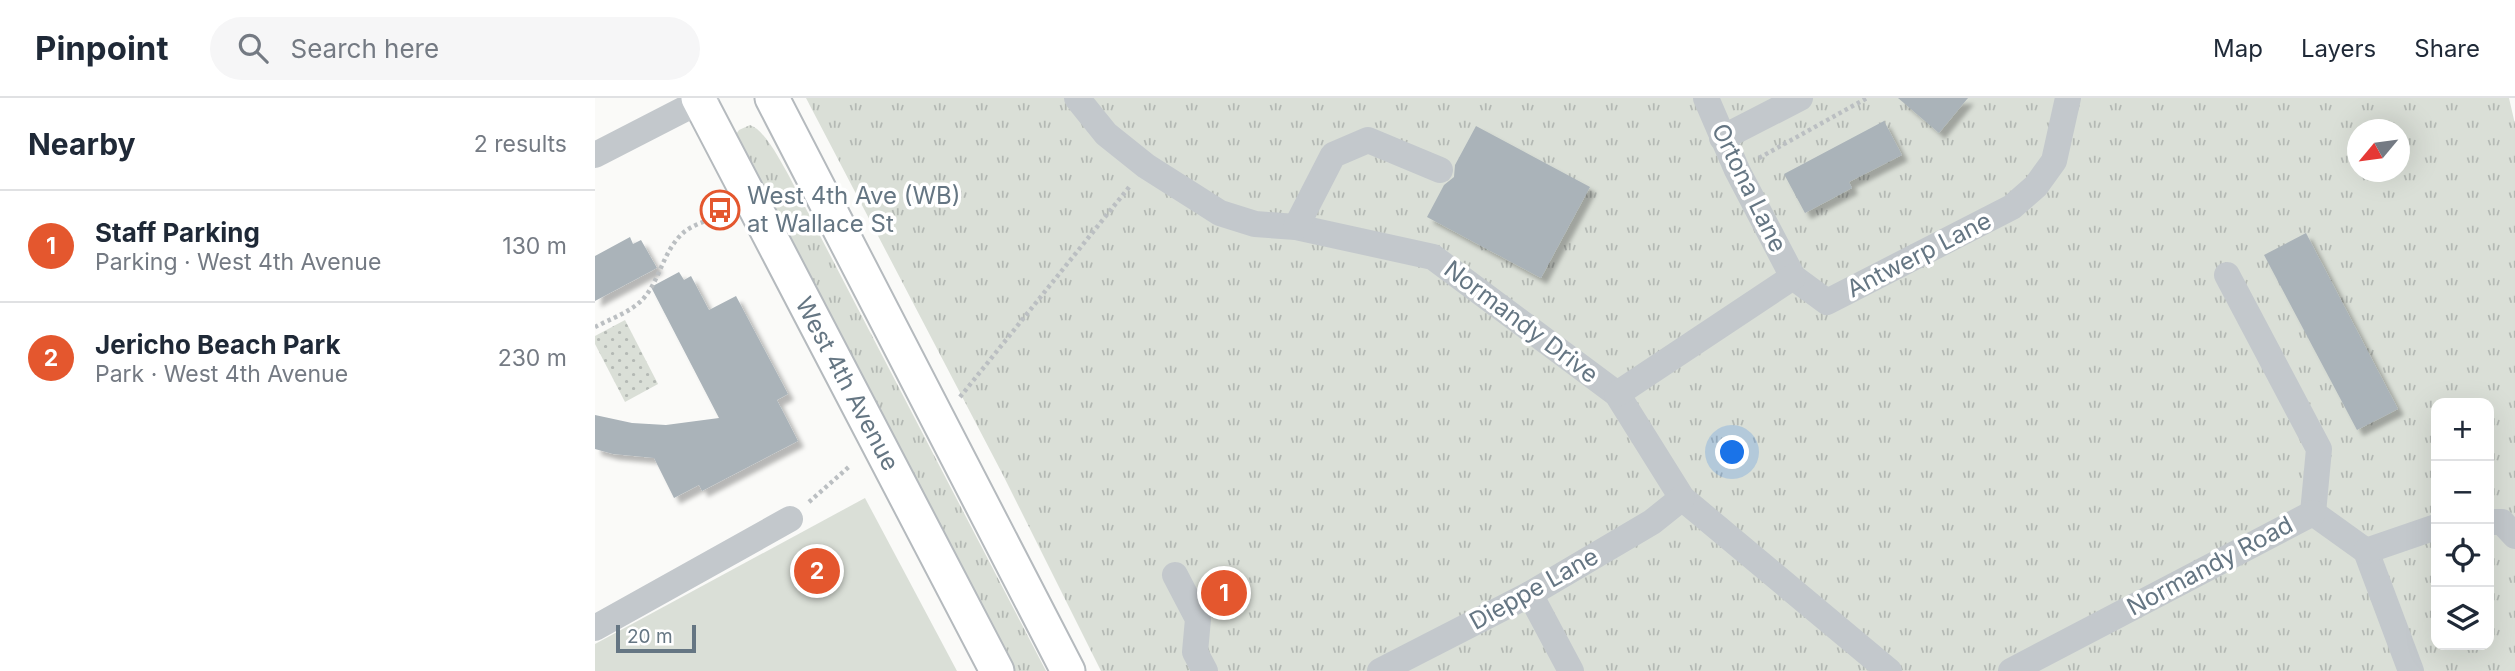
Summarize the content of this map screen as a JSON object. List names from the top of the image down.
{
  "streets": {
    "main road": ["West 4th Avenue"],
    "street": [
      "Ortona Lane",
      "Antwerp Lane",
      "Normandy Drive",
      "Normandy Road",
      "Dieppe Lane"
    ]
  },
  "crossings": [
    ["Ortona Lane", "Antwerp Lane"],
    ["Normandy Drive", "Dieppe Lane"]
  ],
  "places": {
    "bus stop": ["West 4th Ave (WB) at Wallace St"]
  },
  "scale_bar": "20 m",
  "north": "bottom left",
  "page": {
    "header": "Pinpoint",
    "search": "Search here",
    "nav": ["Map", "Layers", "Share"],
    "heading": ["Nearby", "2 results"],
    "list": [
      {
        "mark": "1",
        "name": "Staff Parking",
        "note": "Parking · West 4th Avenue",
        "value": "130 m"
      },
      {
        "mark": "2",
        "name": "Jericho Beach Park",
        "note": "Park · West 4th Avenue",
        "value": "230 m"
      }
    ],
    "map_buttons": ["+", "−"],
    "pins": ["2", "1"],
    "scale": "20 m"
  }
}
